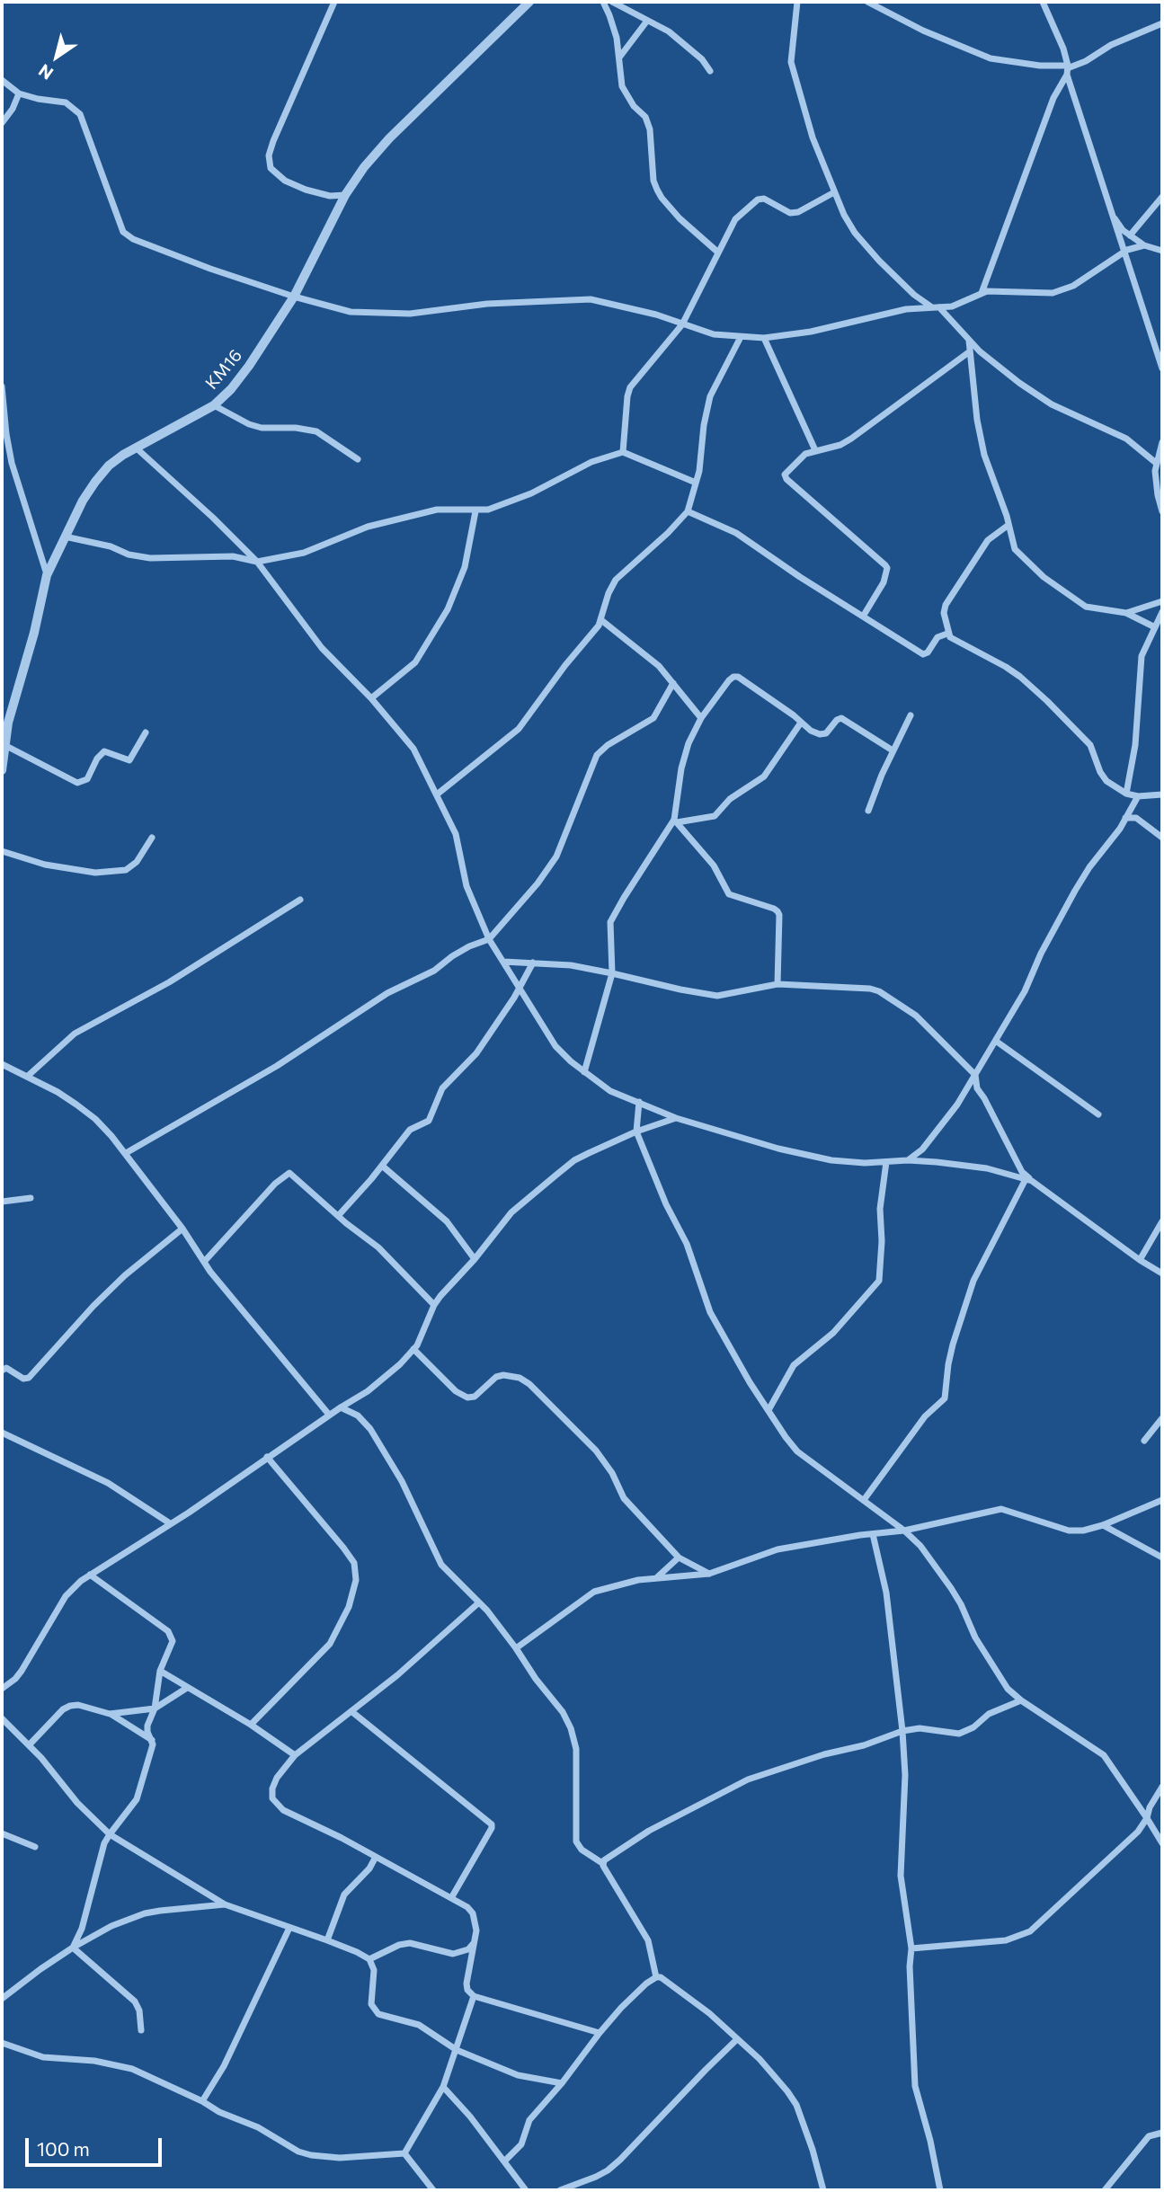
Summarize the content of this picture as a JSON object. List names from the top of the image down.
{
  "streets": {
    "street": ["KM16"]
  },
  "scale_bar": "100 m",
  "north": "bottom left"
}
